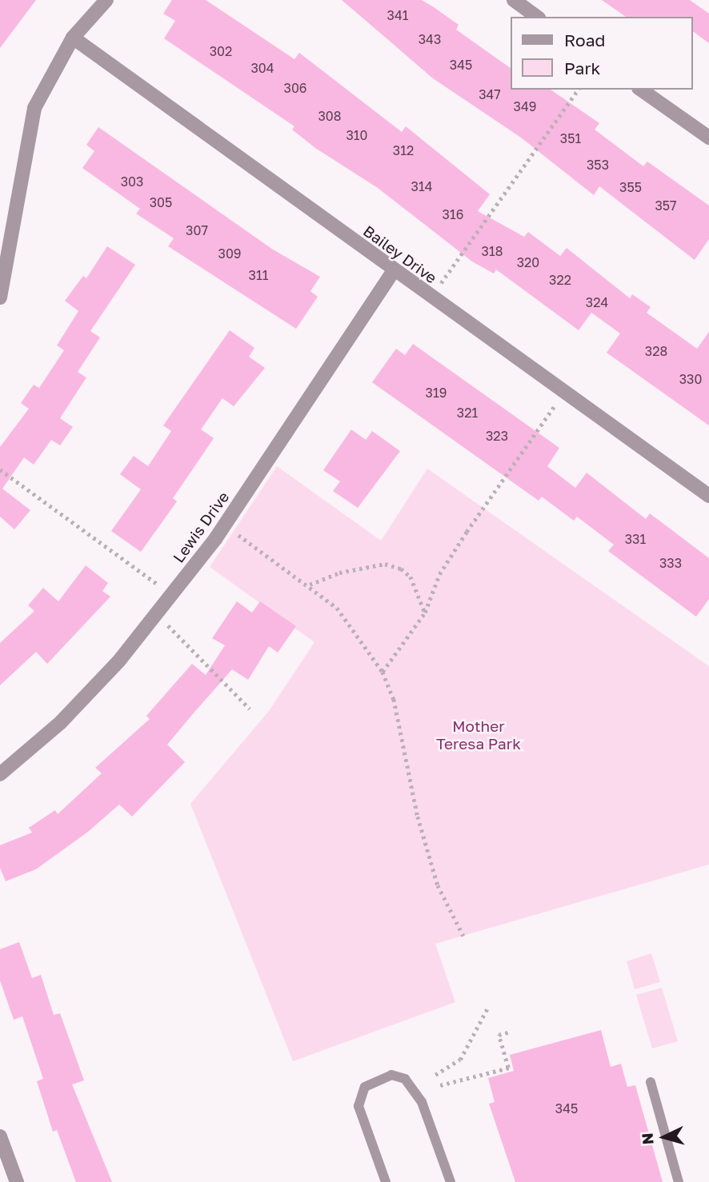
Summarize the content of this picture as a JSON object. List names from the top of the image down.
{
  "streets": {
    "street": ["Bailey Drive", "Lewis Drive"]
  },
  "crossings": [
    ["Bailey Drive", "Lewis Drive"]
  ],
  "parks": ["Mother Teresa Park"],
  "house_numbers": [
    "341",
    "343",
    "302",
    "345",
    "304",
    "306",
    "347",
    "349",
    "308",
    "310",
    "351",
    "312",
    "353",
    "303",
    "314",
    "355",
    "305",
    "357",
    "316",
    "307",
    "318",
    "309",
    "320",
    "311",
    "322",
    "324",
    "328",
    "330",
    "319",
    "321",
    "323",
    "331",
    "333",
    "345"
  ],
  "legend": ["Road", "Park"],
  "north": "left"
}
